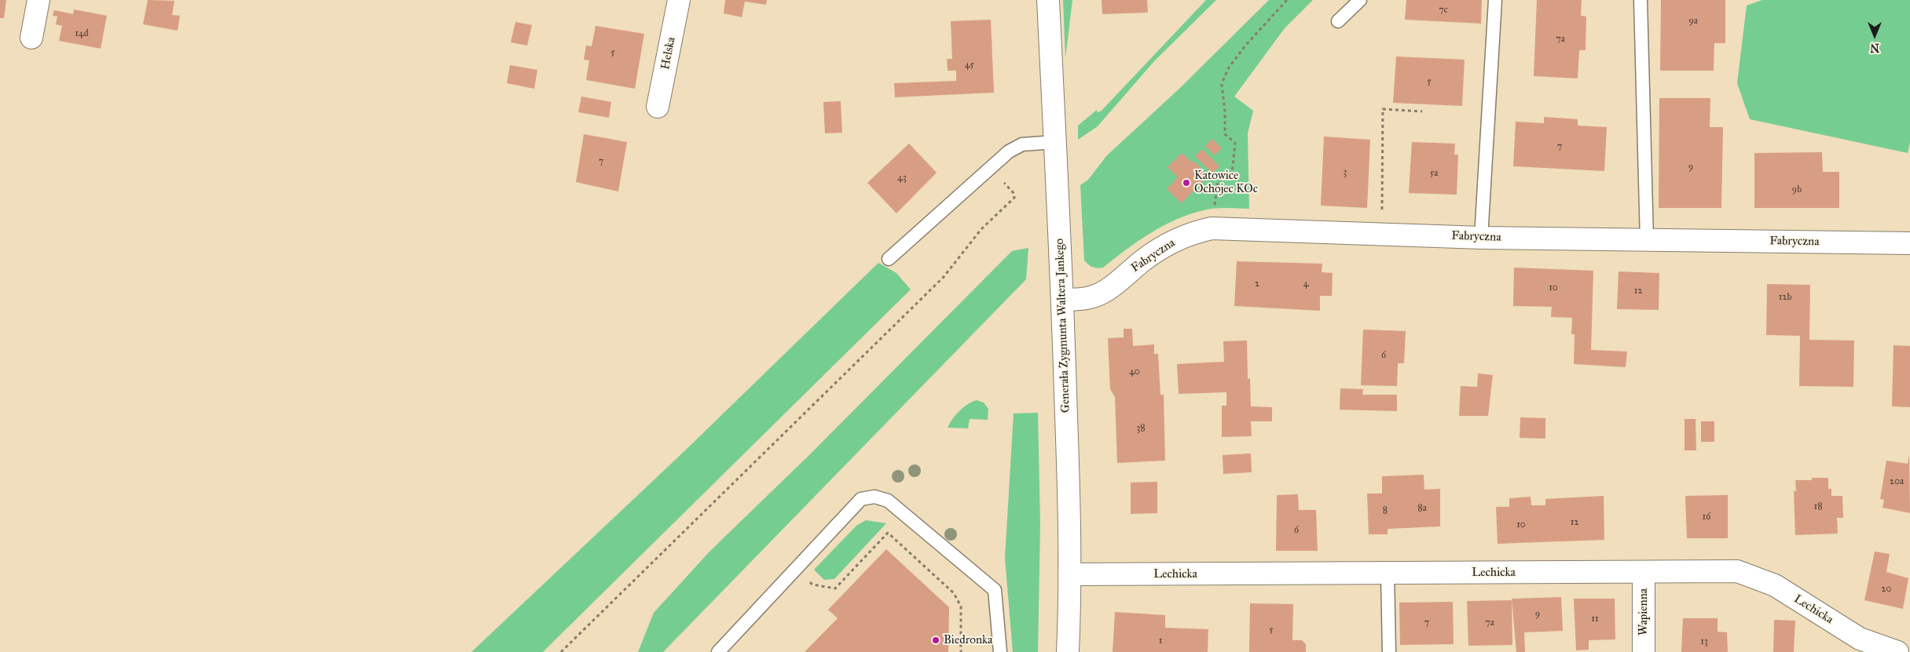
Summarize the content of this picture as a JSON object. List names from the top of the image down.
{
  "streets": {
    "street": [
      "Helska",
      "Fabryczna",
      "Generała Zygmunta Waltera Jankego",
      "Lechicka",
      "Wapienna"
    ]
  },
  "crossings": [
    ["Fabryczna", "Generała Zygmunta Waltera Jankego"],
    ["Generała Zygmunta Waltera Jankego", "Lechicka"],
    ["Lechicka", "Wapienna"]
  ],
  "places": ["Katowice Ochojec KOc", "Biedronka"],
  "house_numbers": [
    "7c",
    "9a",
    "14d",
    "7a",
    "5",
    "45",
    "5",
    "7",
    "7",
    "9",
    "3",
    "5a",
    "43",
    "9b",
    "2",
    "4",
    "10",
    "12",
    "12b",
    "6",
    "40",
    "38",
    "20a",
    "18",
    "8a",
    "8",
    "16",
    "12",
    "10",
    "6",
    "20",
    "9",
    "11",
    "7",
    "7a",
    "5",
    "1",
    "13"
  ],
  "north": "bottom"
}
